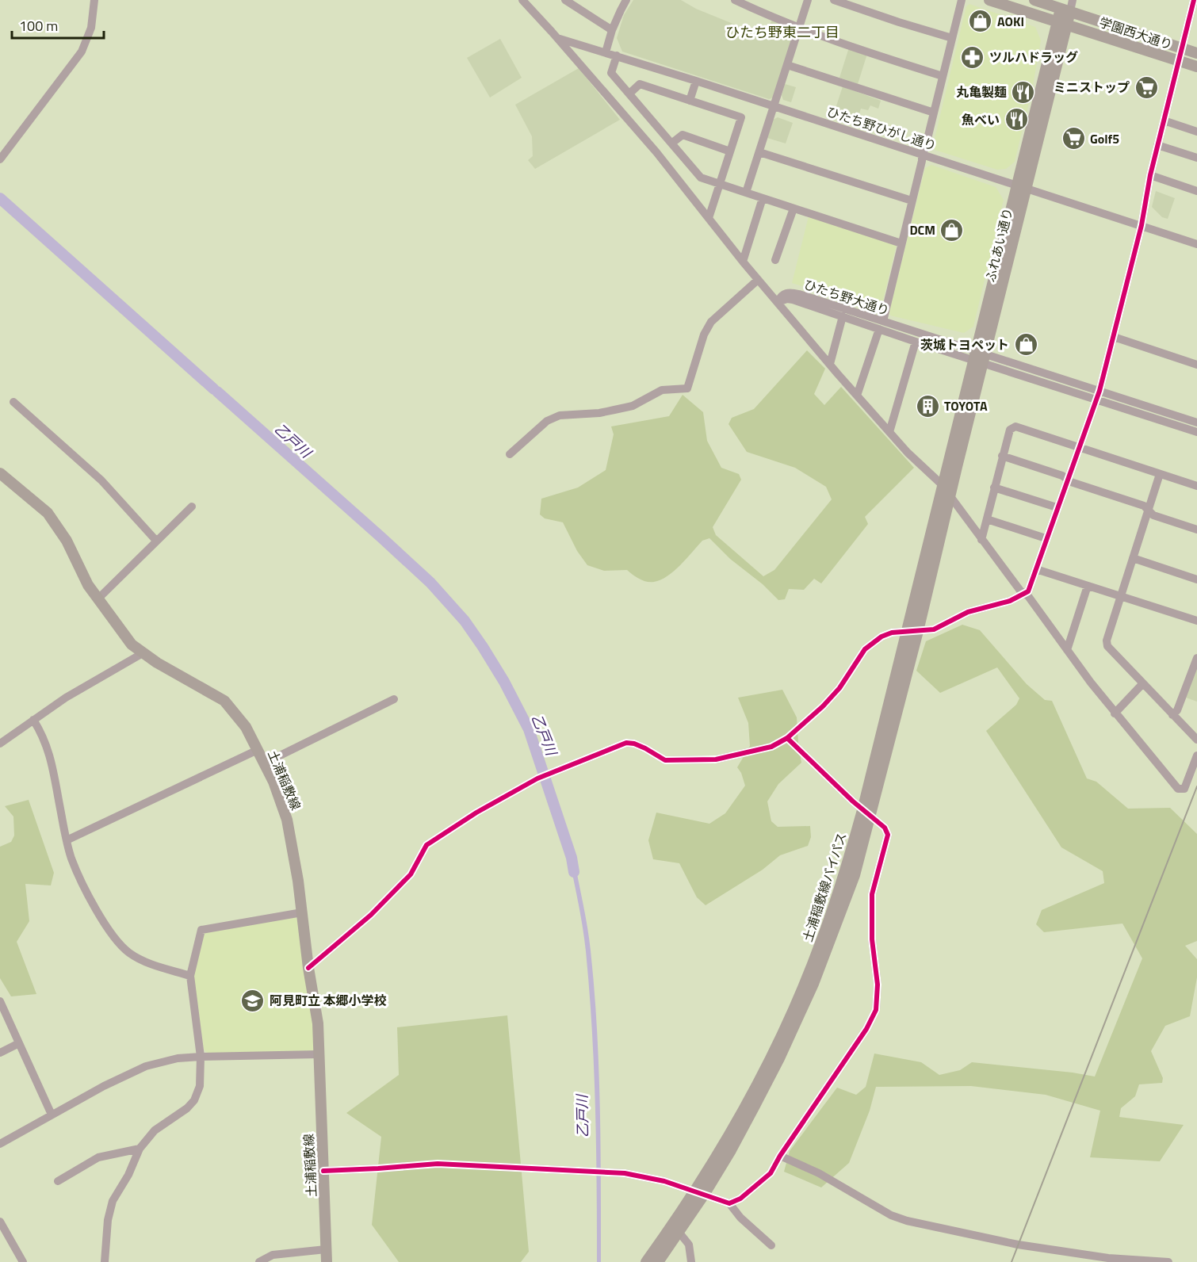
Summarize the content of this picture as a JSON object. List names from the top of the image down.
{
  "streets": {
    "main road": [
      "学園西大通り",
      "ふれあい通り",
      "土浦稲敷線",
      "土浦稲敷線バイパス"
    ],
    "street": ["ひたち野ひがし通り", "ひたち野大通り"]
  },
  "crossings": [
    ["学園西大通り", "ふれあい通り"],
    ["ひたち野ひがし通り", "ふれあい通り"],
    ["ふれあい通り", "ひたち野大通り"],
    ["ふれあい通り", "土浦稲敷線バイパス"]
  ],
  "districts": ["ひたち野東二丁目"],
  "water": ["乙戸川"],
  "places": {
    "shop": ["AOKI", "DCM", "茨城トヨペット"],
    "pharmacy": ["ツルハドラッグ"],
    "supermarket": ["ミニストップ", "Golf5"],
    "restaurant": ["丸亀製麺", "魚べい"],
    "building": ["TOYOTA"],
    "school or university": ["阿見町立 本郷小学校"]
  },
  "scale_bar": "100 m"
}
